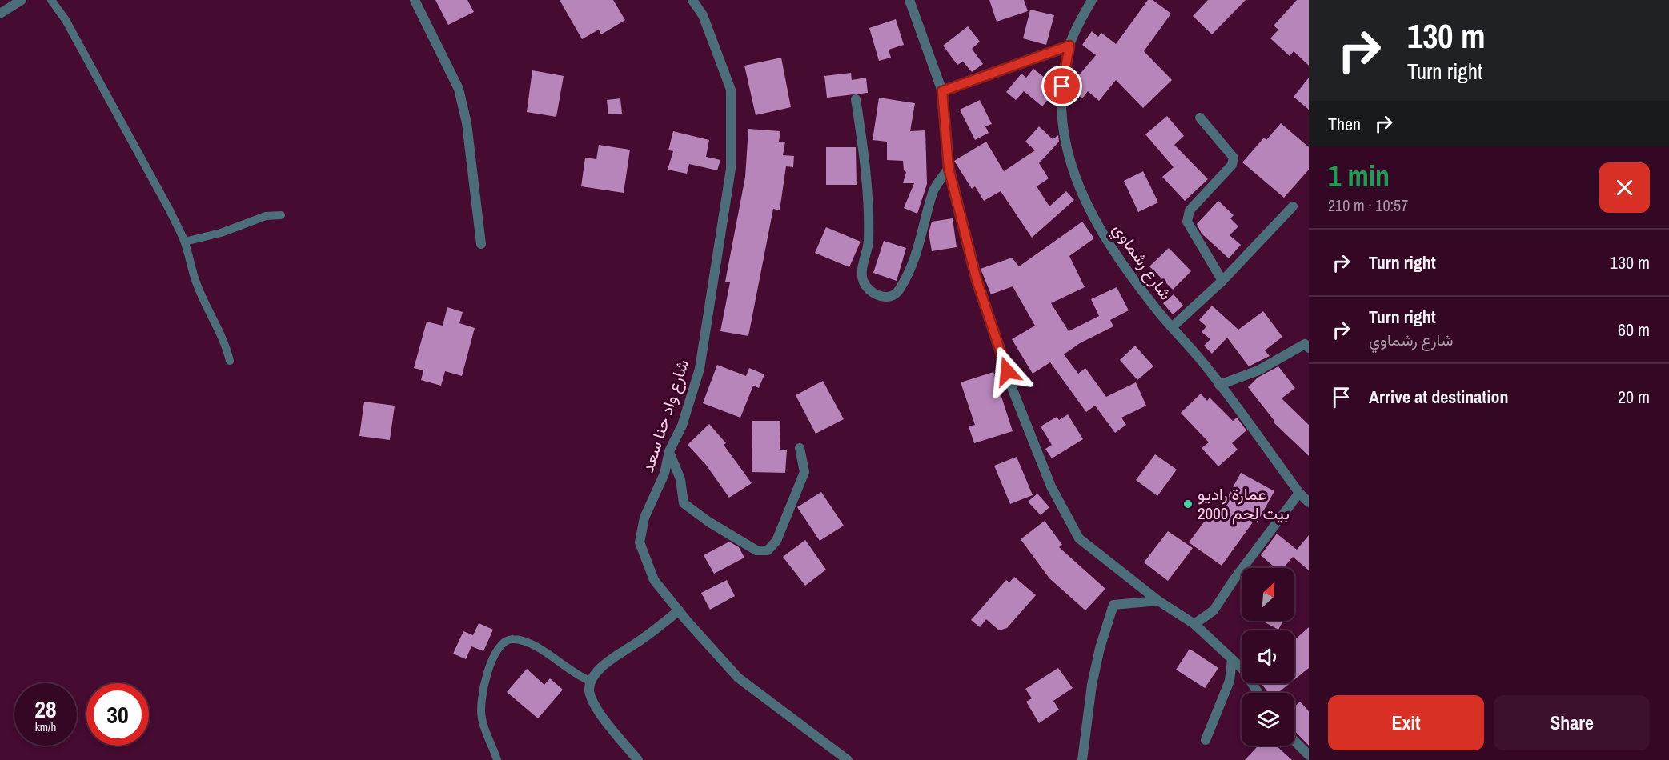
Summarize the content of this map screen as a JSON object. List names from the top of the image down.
{
  "streets": {
    "street": ["شارع رشماوي", "شارع واد حنا سعد"]
  },
  "places": ["عمارة راديو بيت لحم 2000"],
  "north": "top right",
  "page": {
    "turn": ["130 m", "Turn right"],
    "then": "Then",
    "heading": ["1 min", "210 m · 10:57"],
    "list": [
      {
        "name": "Turn right",
        "value": "130 m"
      },
      {
        "name": "Turn right",
        "note": "شارع رشماوي",
        "value": "60 m"
      },
      {
        "name": "Arrive at destination",
        "value": "20 m"
      }
    ],
    "speed": "28 km/h",
    "limit": "30",
    "buttons": ["Exit", "Share"]
  }
}
